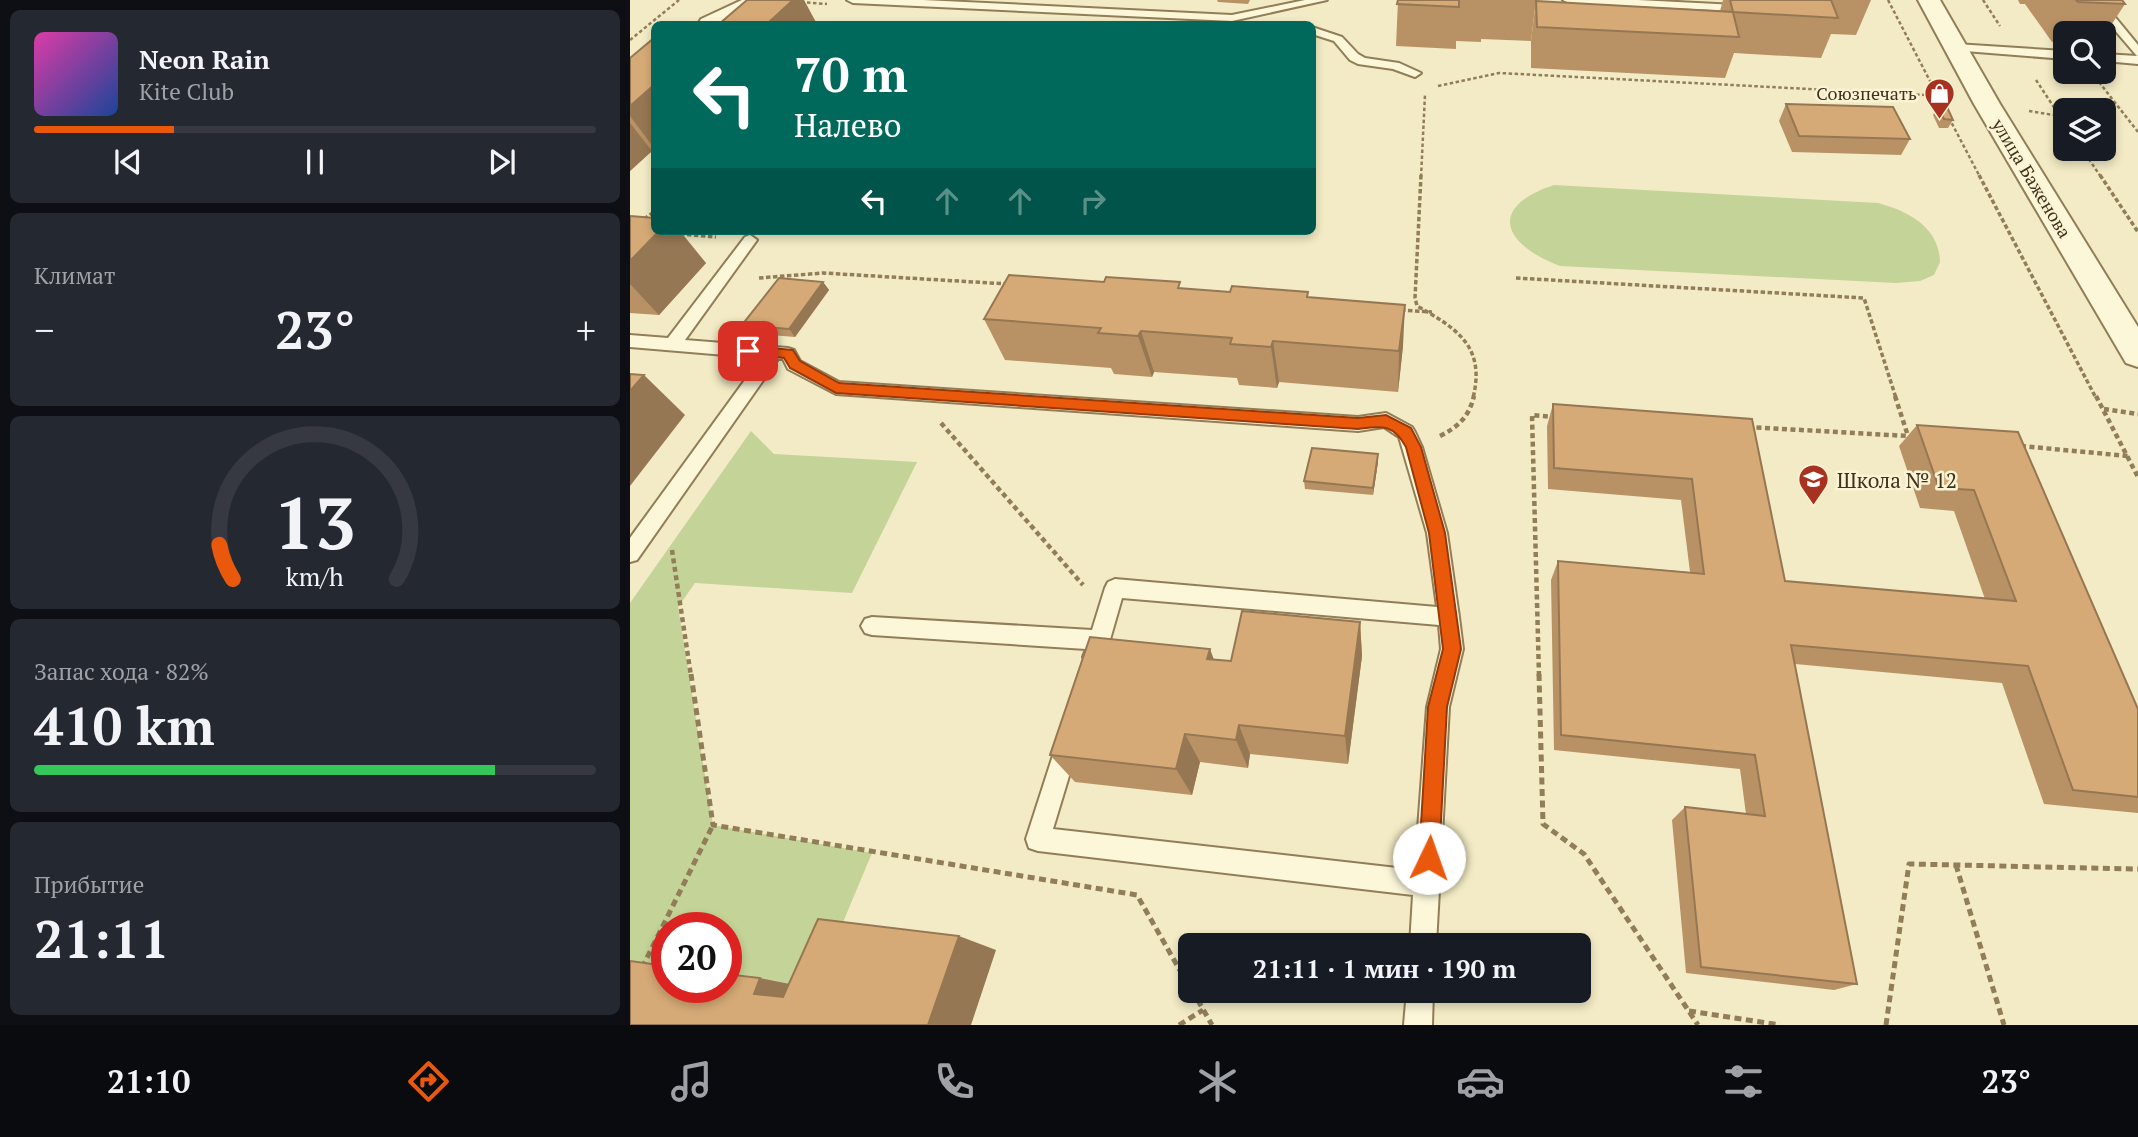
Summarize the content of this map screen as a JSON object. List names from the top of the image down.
{
  "streets": {
    "street": ["улица Баженова"]
  },
  "places": {
    "shop": ["Союзпечать"],
    "school or university": ["Школа № 12"]
  },
  "page": {
    "turn": ["70 m", "Налево"],
    "song": ["Neon Rain", "Kite Club"],
    "tile": [
      "Климат",
      ["Запас хода · 82%", "410 km"],
      ["Прибытие", "21:11"]
    ],
    "heat": ["−", "23°", "+"],
    "limit": "20",
    "trip": "21:11 · 1 мин · 190 m",
    "tabs": ["21:10", "23°"],
    "gauge": ["13", "km/h"]
  }
}
